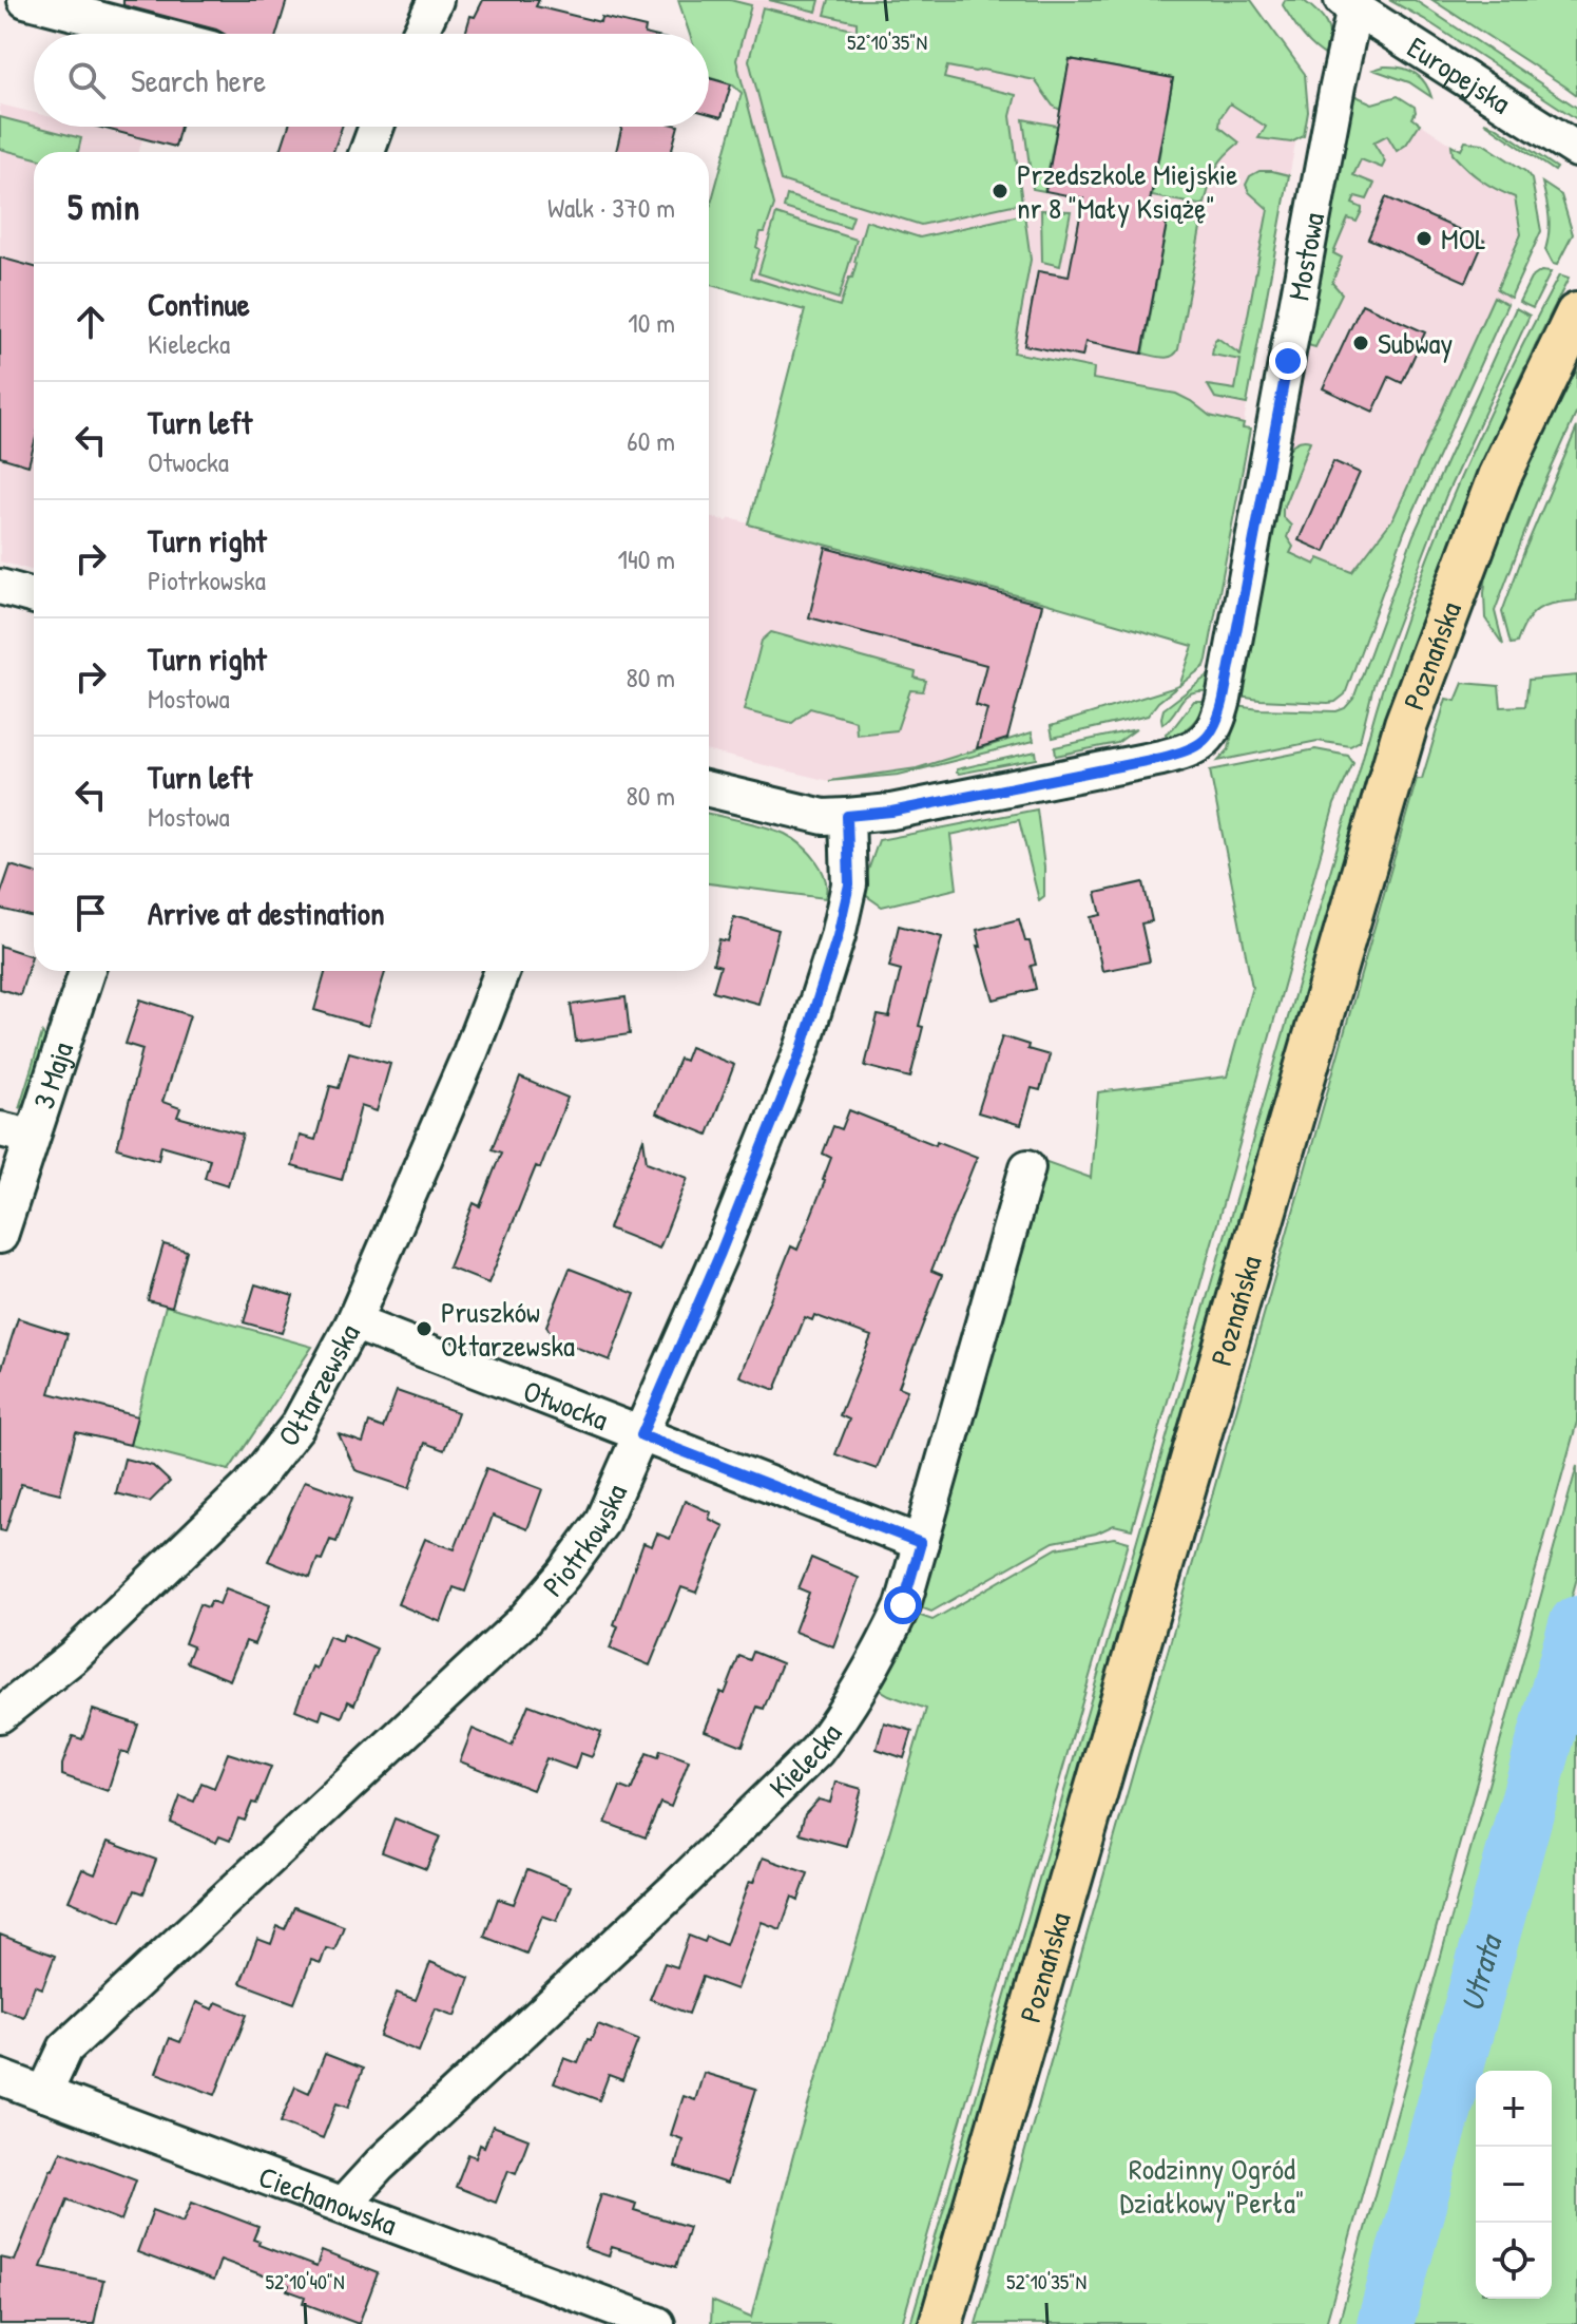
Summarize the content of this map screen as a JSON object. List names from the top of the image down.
{
  "streets": {
    "main road": ["Poznańska"],
    "street": [
      "Europejska",
      "Mostowa",
      "3 Maja",
      "Ołtarzewska",
      "Otwocka",
      "Piotrkowska",
      "Kielecka",
      "Ciechanowska"
    ]
  },
  "crossings": [
    ["Europejska", "Mostowa"],
    ["Mostowa", "Piotrkowska"],
    ["Ołtarzewska", "Otwocka"],
    ["Otwocka", "Piotrkowska"],
    ["Otwocka", "Kielecka"],
    ["Piotrkowska", "Ciechanowska"],
    ["Kielecka", "Ciechanowska"]
  ],
  "water": ["Utrata"],
  "parks": ["Rodzinny Ogród Działkowy\"Perła\""],
  "places": [
    "Przedszkole Miejskie nr 8 \"Mały Książę\"",
    "MOL",
    "Subway",
    "Pruszków Ołtarzewska"
  ],
  "page": {
    "search": "Search here",
    "heading": ["5 min", "Walk · 370 m"],
    "list": [
      ["Continue", "Kielecka", "10 m"],
      ["Turn left", "Otwocka", "60 m"],
      ["Turn right", "Piotrkowska", "140 m"],
      ["Turn right", "Mostowa", "80 m"],
      ["Turn left", "Mostowa", "80 m"],
      "Arrive at destination"
    ],
    "map_buttons": ["+", "−"]
  },
  "coordinates": ["52°10'35\"N", "52°10'40\"N"]
}
